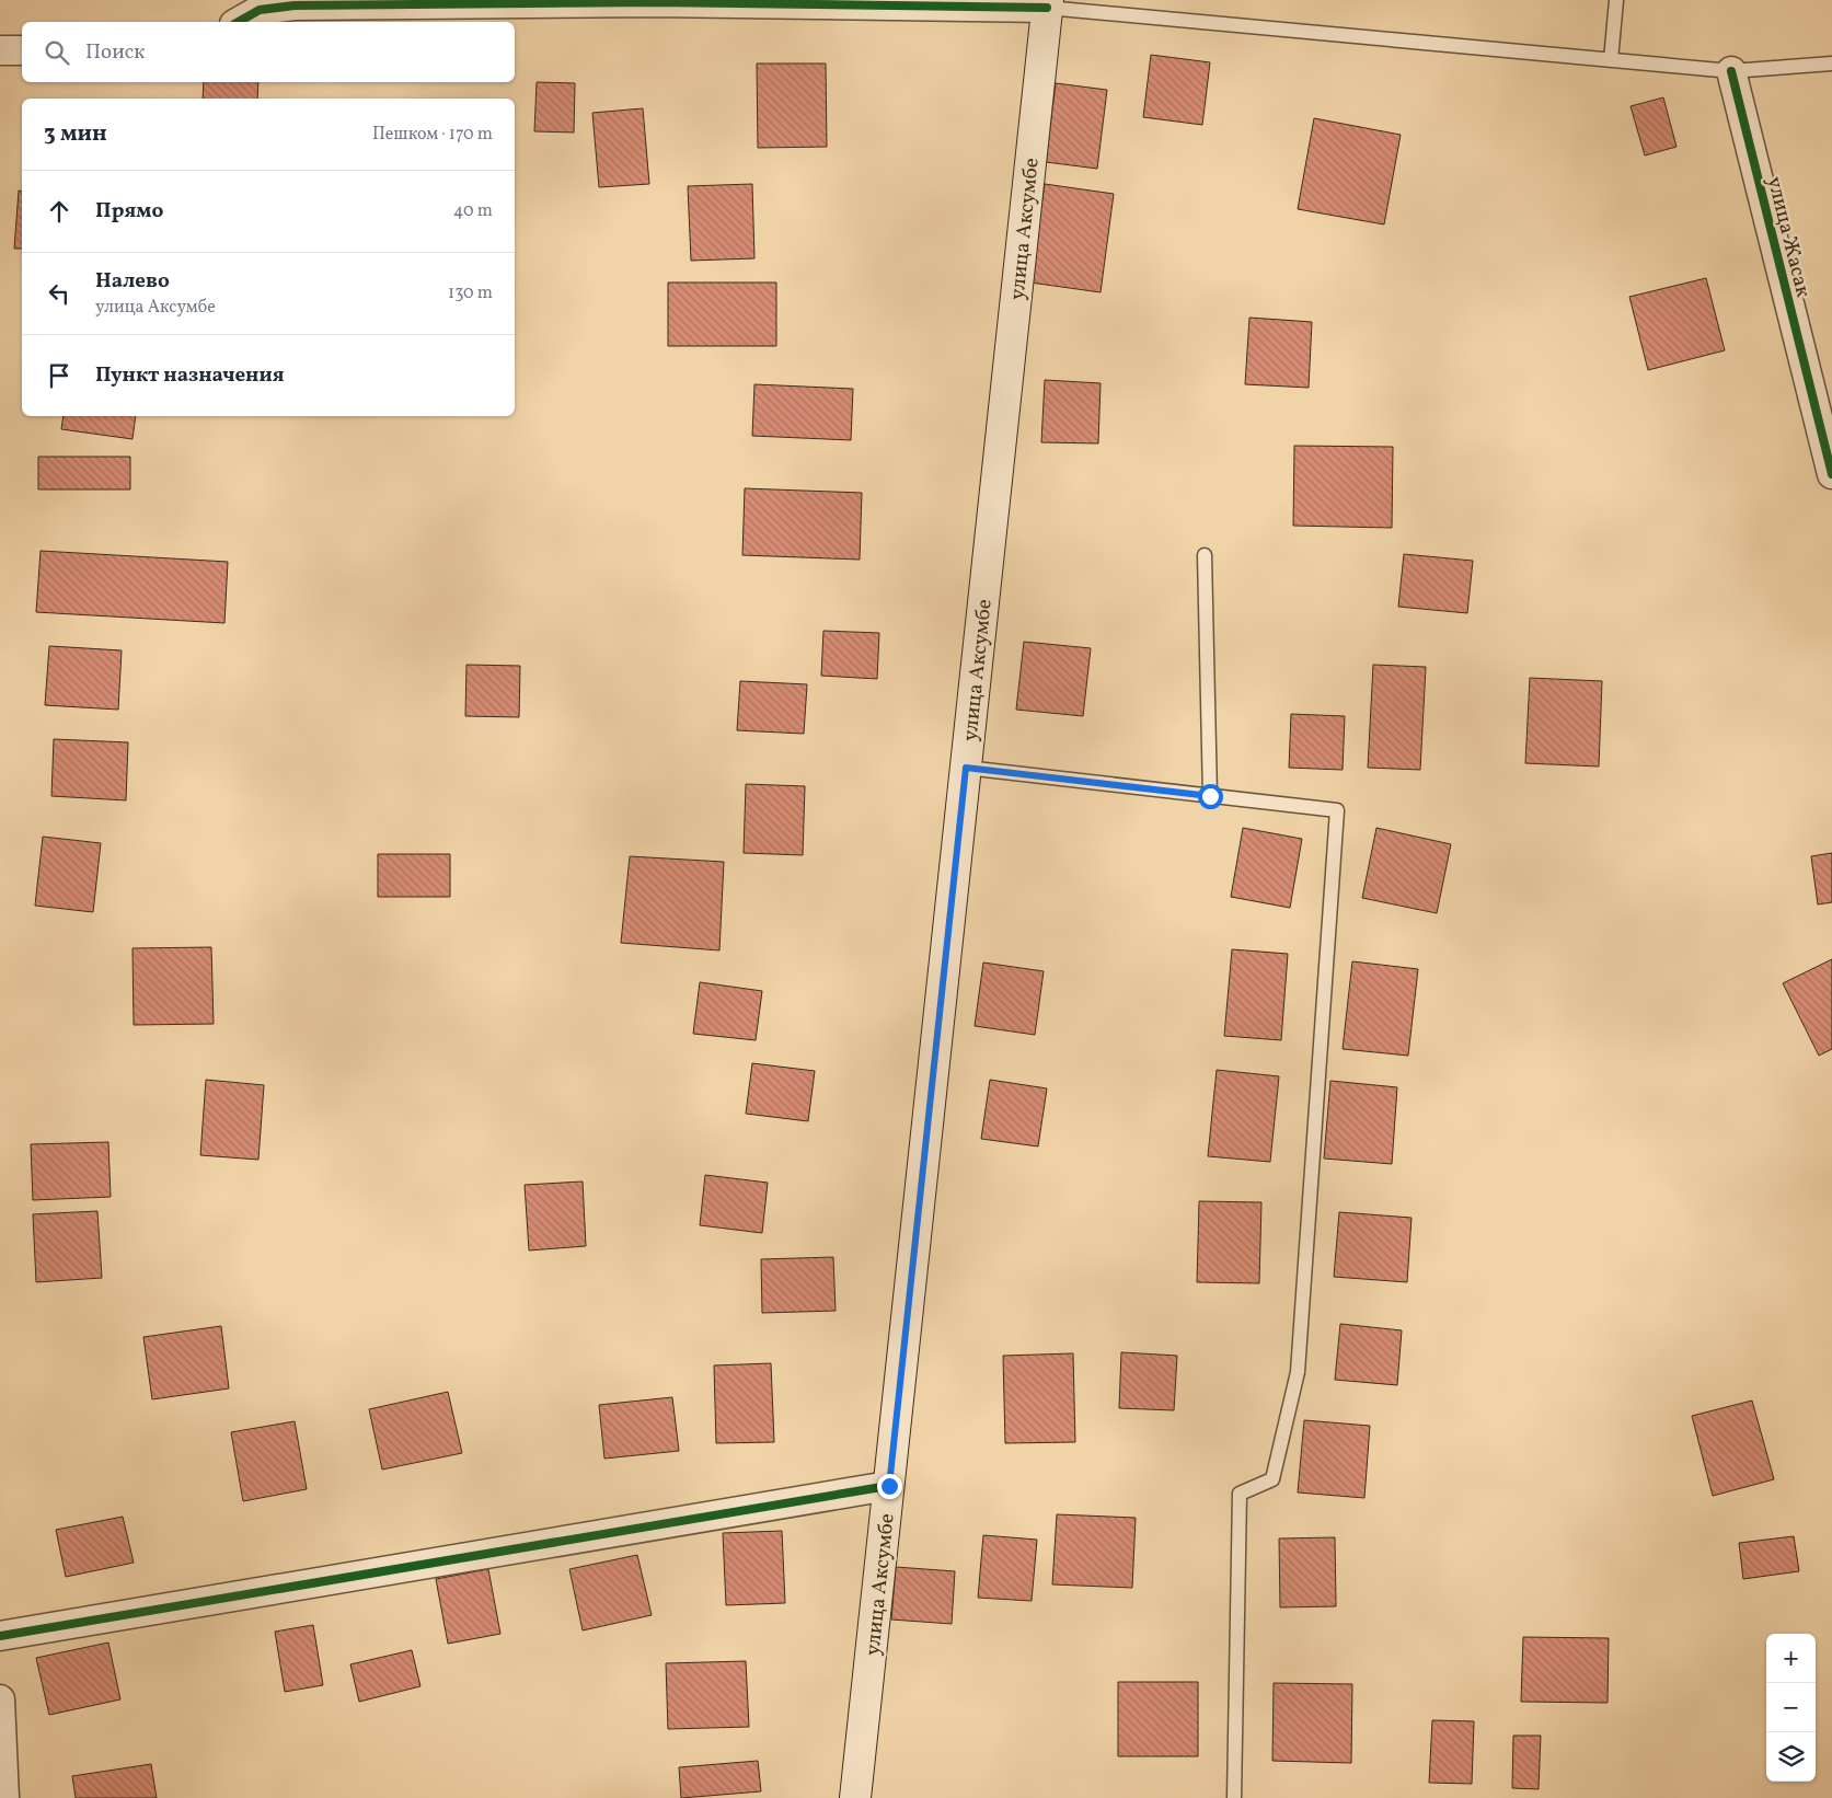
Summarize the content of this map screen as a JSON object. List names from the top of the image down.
{
  "streets": {
    "main road": ["улица Аксумбе"],
    "street": ["улица Жасак"]
  },
  "page": {
    "search": "Поиск",
    "heading": ["3 мин", "Пешком · 170 m"],
    "list": [
      ["Прямо", "40 m"],
      ["Налево", "улица Аксумбе", "130 m"],
      "Пункт назначения"
    ],
    "map_buttons": ["+", "−"]
  }
}
